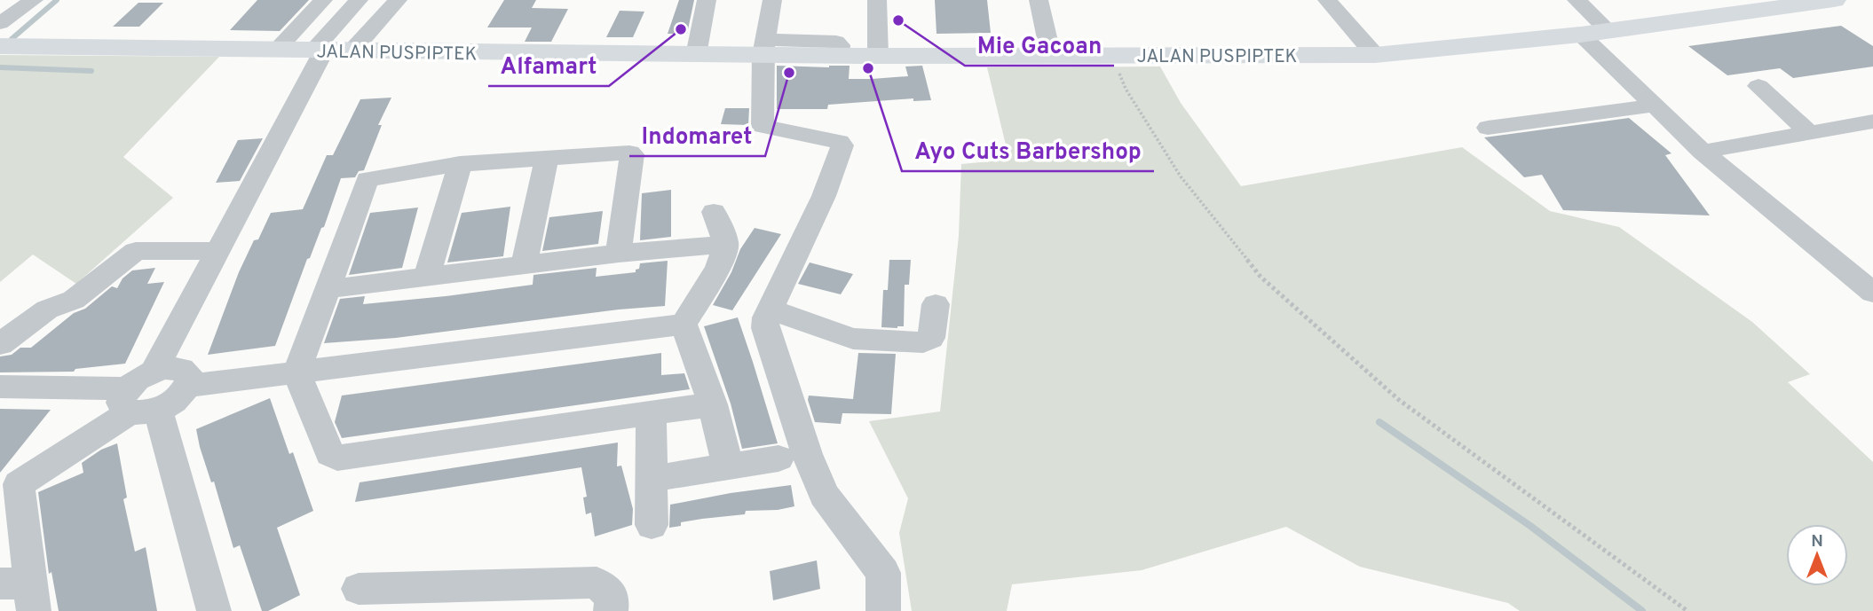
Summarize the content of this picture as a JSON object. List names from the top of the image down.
{
  "streets": {
    "main road": ["JALAN PUSPIPTEK"]
  },
  "places": [
    "Mie Gacoan",
    "Alfamart",
    "Ayo Cuts Barbershop",
    "Indomaret"
  ],
  "north": "top"
}
